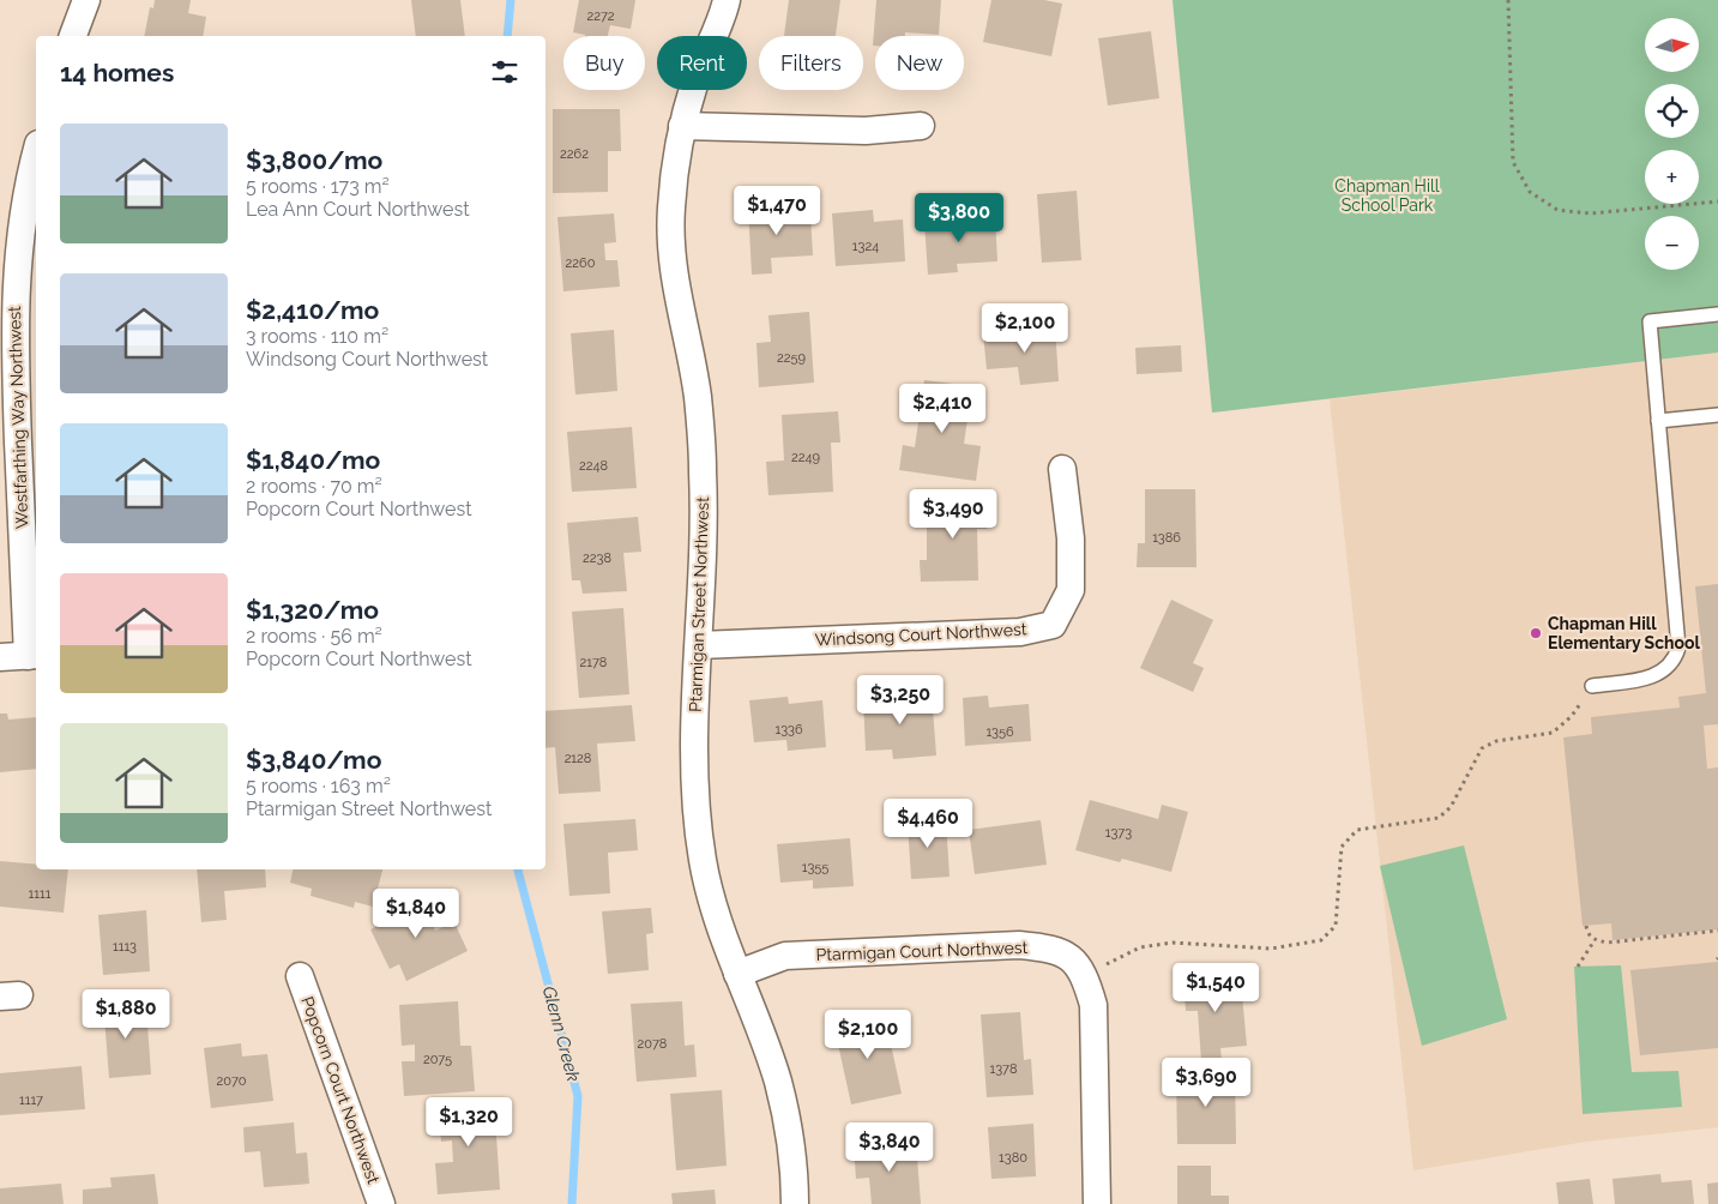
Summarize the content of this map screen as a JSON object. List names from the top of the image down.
{
  "streets": {
    "street": [
      "Westfarthing Way Northwest",
      "Ptarmigan Street Northwest",
      "Windsong Court Northwest",
      "Ptarmigan Court Northwest",
      "Popcorn Court Northwest"
    ]
  },
  "crossings": [
    ["Ptarmigan Street Northwest", "Windsong Court Northwest"],
    ["Ptarmigan Street Northwest", "Ptarmigan Court Northwest"]
  ],
  "water": ["Glenn Creek"],
  "parks": ["Chapman Hill School Park"],
  "places": ["Chapman Hill Elementary School"],
  "house_numbers": [
    "2272",
    "2262",
    "1324",
    "2260",
    "2259",
    "2249",
    "2248",
    "1386",
    "2238",
    "2178",
    "1336",
    "1356",
    "2128",
    "1373",
    "1355",
    "1111",
    "1113",
    "2078",
    "2075",
    "1378",
    "2070",
    "1117",
    "1380"
  ],
  "north": "right",
  "page": {
    "map_buttons": ["+", "−"],
    "chip": [
      "Buy",
      "Rent",
      "Filters",
      "New"
    ],
    "heading": "14 homes",
    "list": [
      {
        "name": "$3,800/mo",
        "note": "5 rooms · 173 m² · Lea Ann Court Northwest"
      },
      {
        "name": "$2,410/mo",
        "note": "3 rooms · 110 m² · Windsong Court Northwest"
      },
      {
        "name": "$1,840/mo",
        "note": "2 rooms · 70 m² · Popcorn Court Northwest"
      },
      {
        "name": "$1,320/mo",
        "note": "2 rooms · 56 m² · Popcorn Court Northwest"
      },
      {
        "name": "$3,840/mo",
        "note": "5 rooms · 163 m² · Ptarmigan Street Northwest"
      }
    ],
    "price": [
      "$1,470",
      "$3,800",
      "$2,100",
      "$2,410",
      "$3,490",
      "$3,250",
      "$4,460",
      "$1,840",
      "$1,540",
      "$1,880",
      "$2,100",
      "$3,690",
      "$1,320",
      "$3,840"
    ]
  }
}
